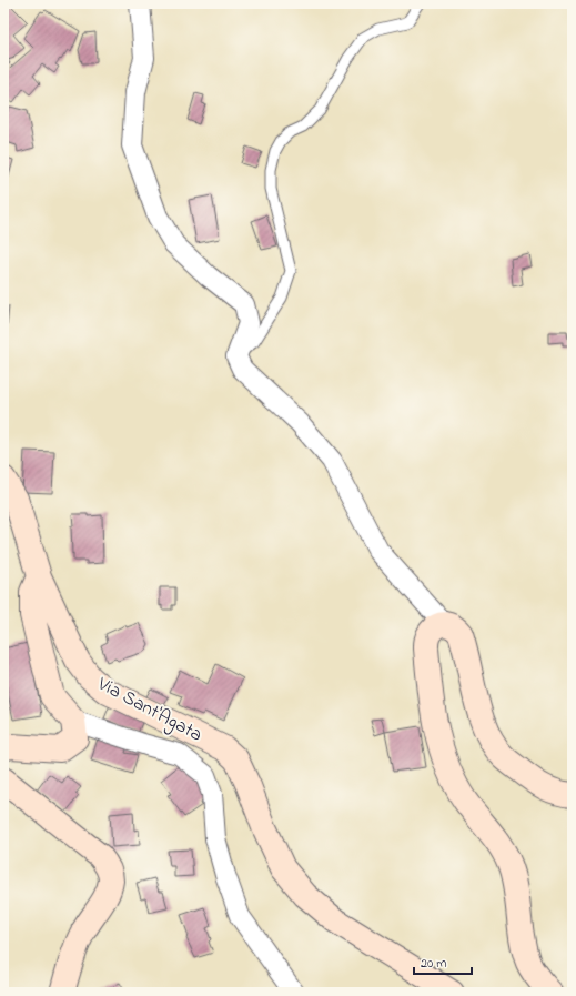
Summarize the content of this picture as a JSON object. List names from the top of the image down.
{
  "streets": {
    "street": ["Via Sant'Agata"]
  },
  "scale_bar": "20 m"
}
